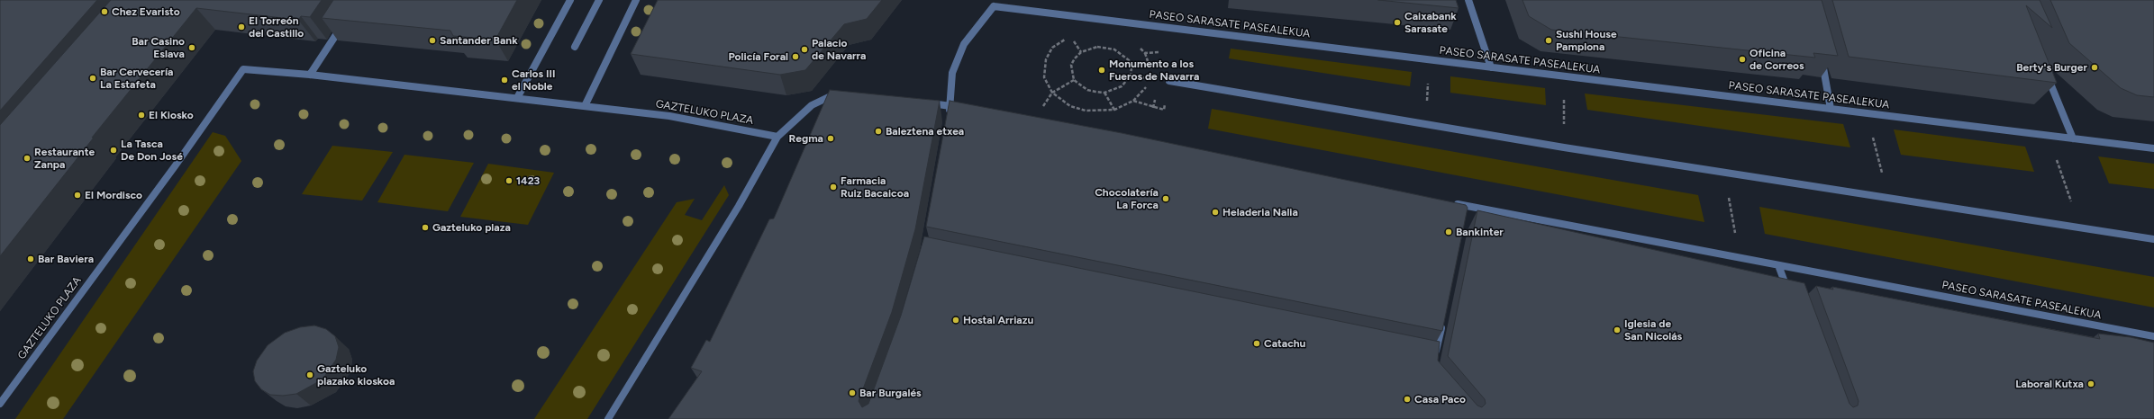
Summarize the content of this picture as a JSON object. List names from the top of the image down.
{
  "streets": {
    "street": ["PASEO SARASATE PASEALEKUA", "GAZTELUKO PLAZA"]
  },
  "places": [
    "Chez Evaristo",
    "Caixabank Sarasate",
    "El Torreón del Castillo",
    "Santander Bank",
    "Sushi House Pamplona",
    "Bar Casino Eslava",
    "Palacio de Navarra",
    "Policía Foral",
    "Oficina de Correos",
    "Berty's Burger",
    "Monumento a los Fueros de Navarra",
    "Bar Cervecería La Estafeta",
    "Carlos III el Noble",
    "El Kiosko",
    "Baleztena etxea",
    "Regma",
    "La Tasca De Don José",
    "Restaurante Zanpa",
    "1423",
    "Farmacia Ruiz Bacaicoa",
    "El Mordisco",
    "Chocolatería La Forca",
    "Heladeria Nalia",
    "Gazteluko plaza",
    "Bankinter",
    "Bar Baviera",
    "Hostal Arriazu",
    "Iglesia de San Nicolás",
    "Catachu",
    "Gazteluko plazako kioskoa",
    "Laboral Kutxa",
    "Bar Burgalés",
    "Casa Paco"
  ]
}
